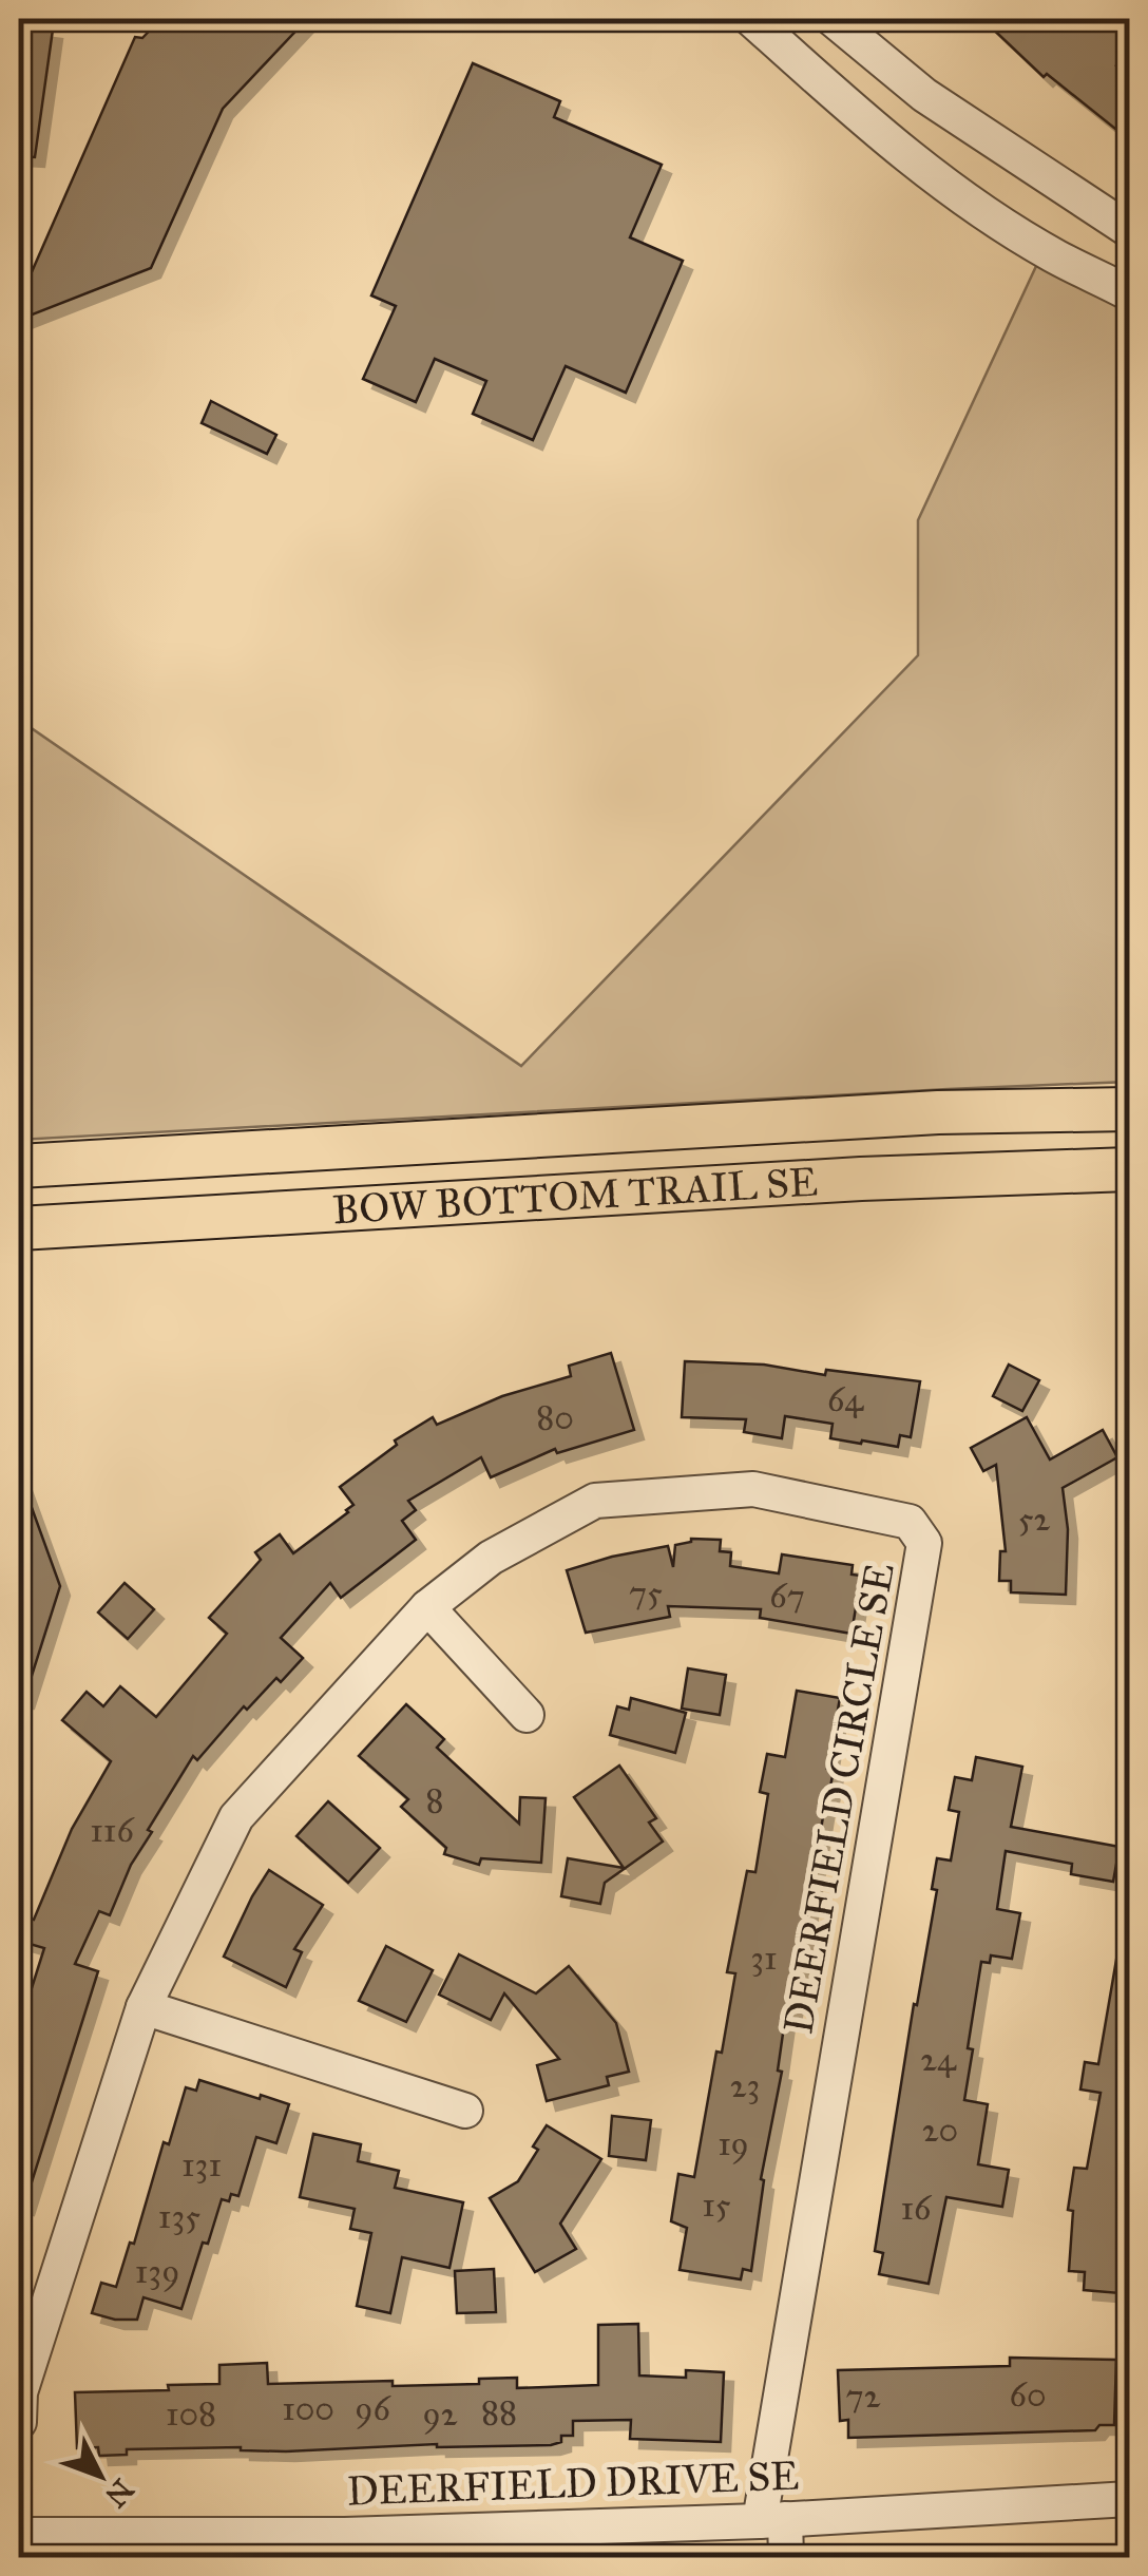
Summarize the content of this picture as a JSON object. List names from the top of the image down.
{
  "streets": {
    "main road": ["BOW BOTTOM TRAIL SE"],
    "street": ["DEERFIELD CIRCLE SE", "DEERFIELD DRIVE SE"]
  },
  "crossings": [
    ["DEERFIELD CIRCLE SE", "DEERFIELD DRIVE SE"]
  ],
  "house_numbers": [
    "64",
    "80",
    "52",
    "75",
    "67",
    "8",
    "116",
    "31",
    "24",
    "23",
    "20",
    "19",
    "131",
    "15",
    "16",
    "135",
    "139",
    "60",
    "72",
    "100",
    "96",
    "88",
    "108",
    "92"
  ],
  "north": "bottom right"
}
